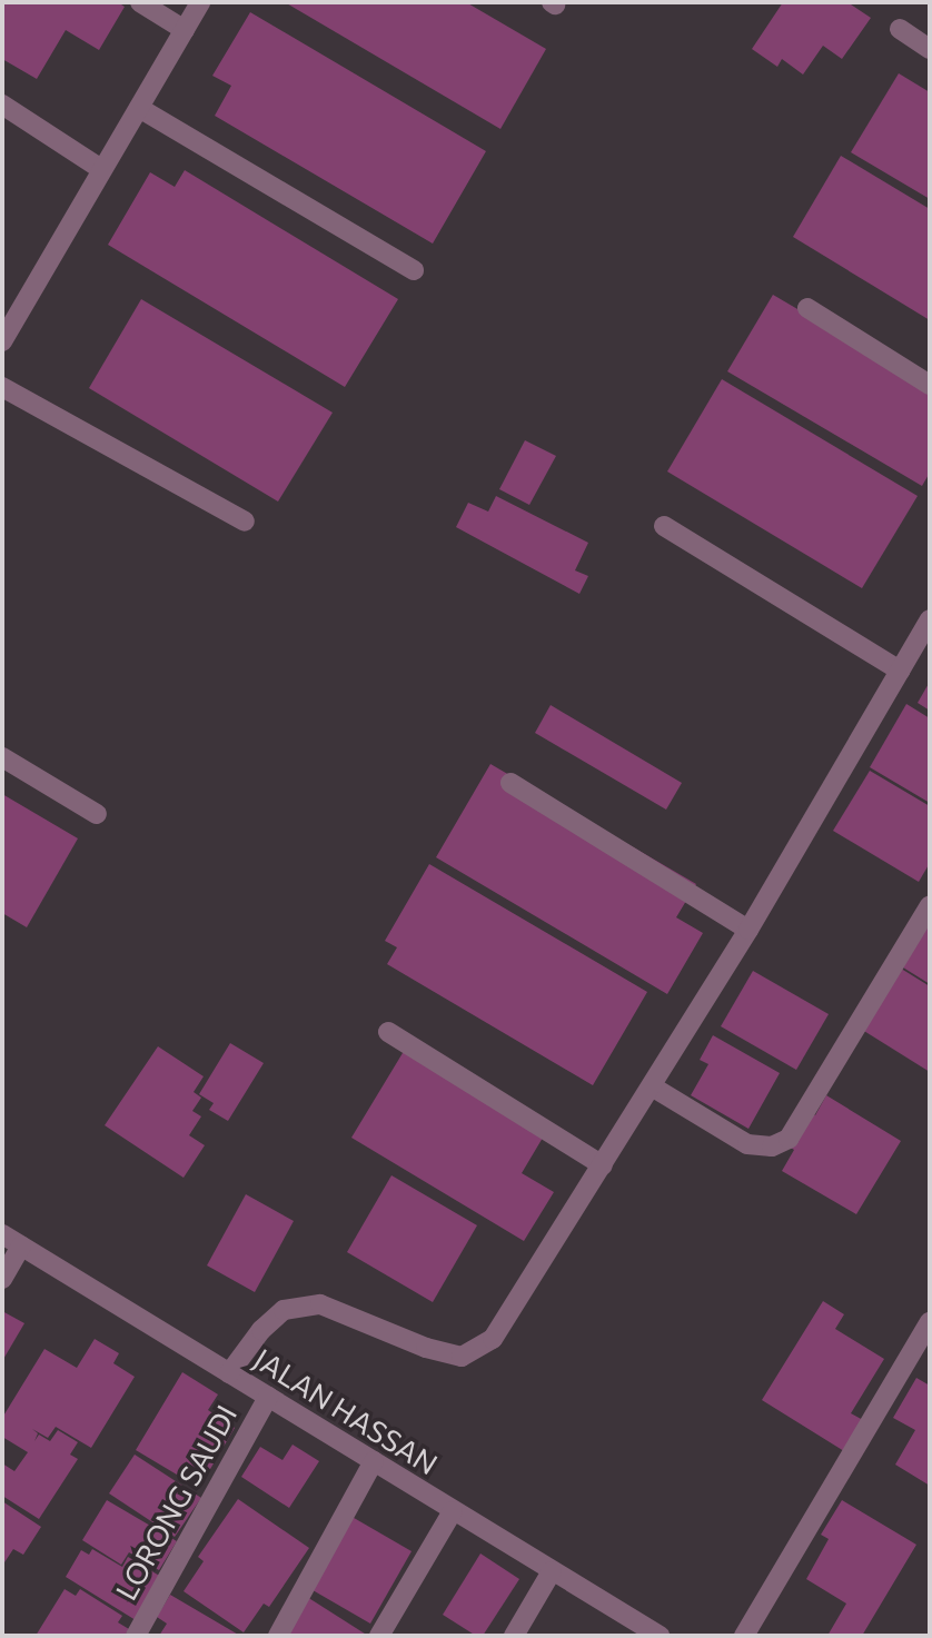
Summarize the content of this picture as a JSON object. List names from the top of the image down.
{
  "streets": {
    "street": ["JALAN HASSAN", "LORONG SAUDI"]
  },
  "crossings": [
    ["JALAN HASSAN", "LORONG SAUDI"]
  ]
}
